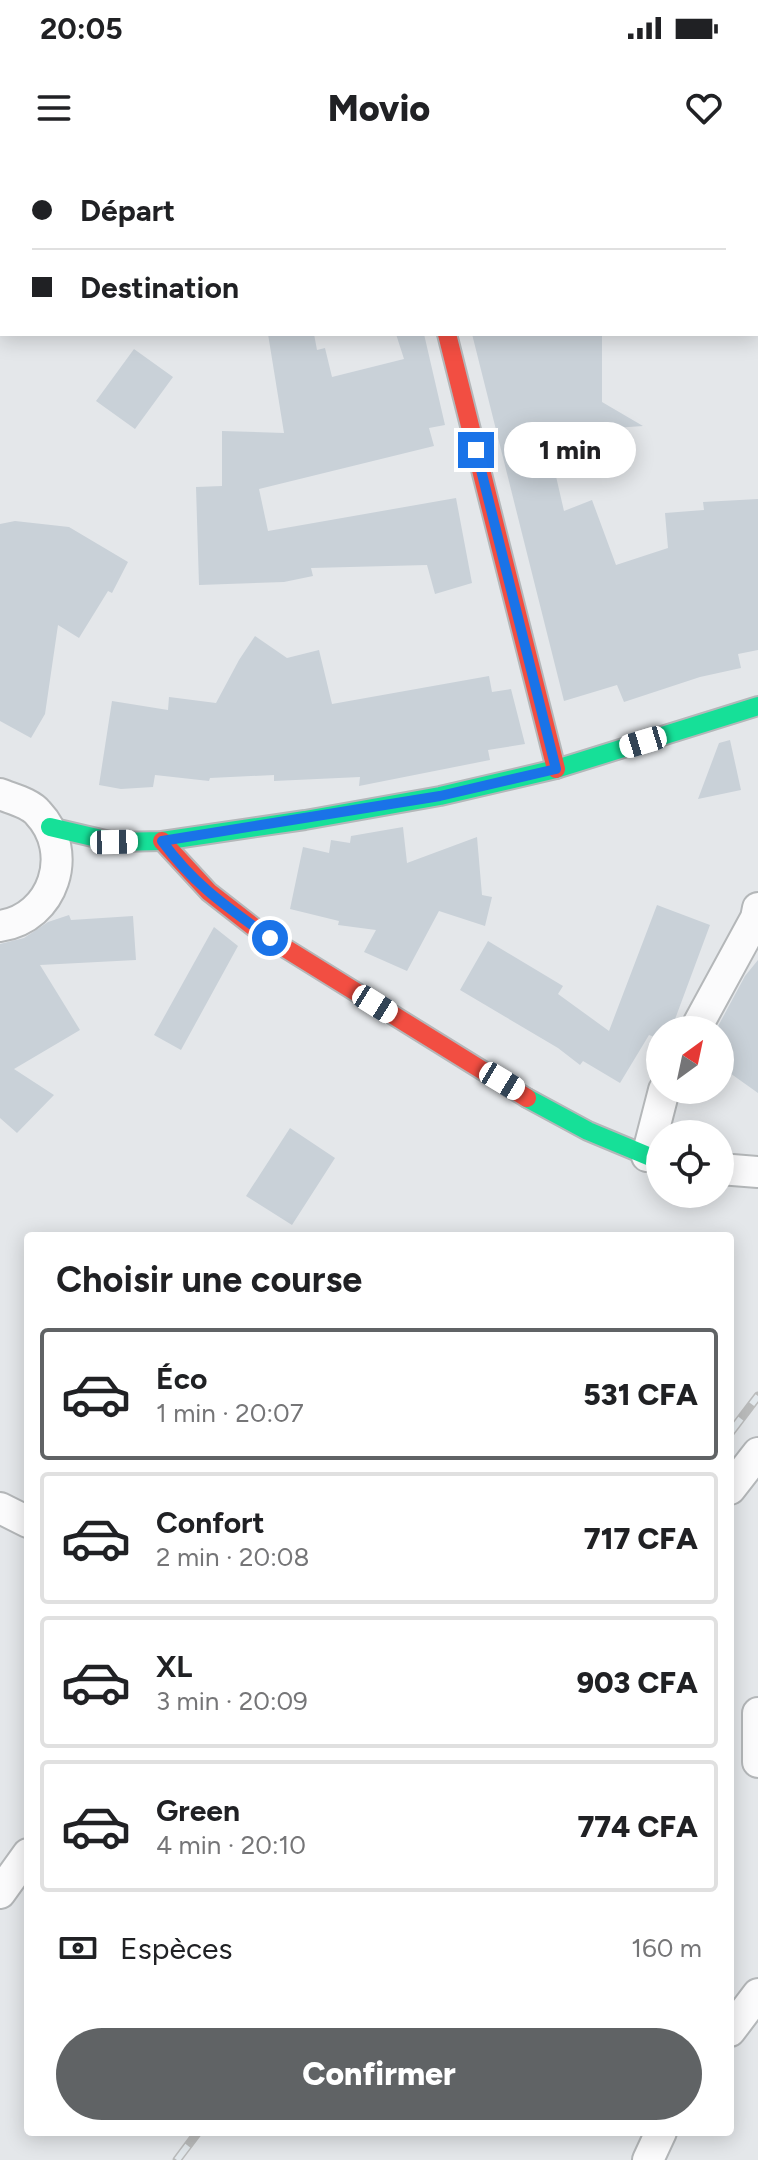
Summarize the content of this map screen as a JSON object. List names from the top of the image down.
{
  "north": "top right",
  "page": {
    "status": "20:05",
    "header": "Movio",
    "banner": ["Départ", "Destination"],
    "bubble": "1 min",
    "heading": "Choisir une course",
    "list": [
      {
        "name": "Éco",
        "note": "1 min · 20:07",
        "value": "531 CFA"
      },
      {
        "name": "Confort",
        "note": "2 min · 20:08",
        "value": "717 CFA"
      },
      {
        "name": "XL",
        "note": "3 min · 20:09",
        "value": "903 CFA"
      },
      {
        "name": "Green",
        "note": "4 min · 20:10",
        "value": "774 CFA"
      }
    ],
    "pay": ["Espèces", "160 m"],
    "buttons": "Confirmer"
  }
}
